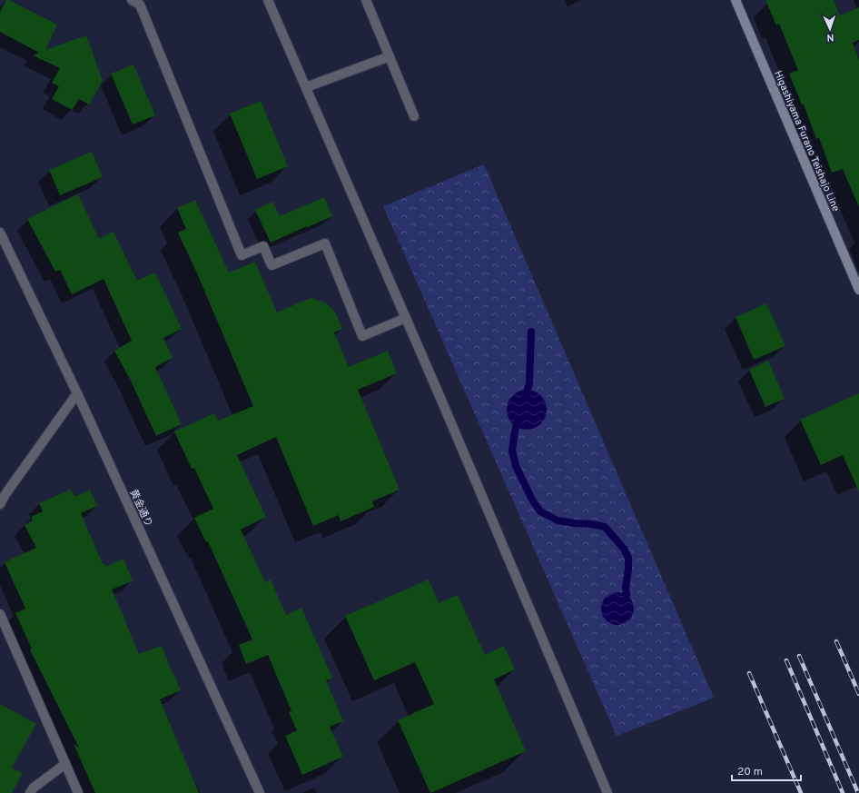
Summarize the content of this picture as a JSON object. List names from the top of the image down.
{
  "streets": {
    "main road": ["Higashiyama Furano Teishajo Line"],
    "street": ["黄金通り"]
  },
  "scale_bar": "20 m",
  "north": "bottom"
}
